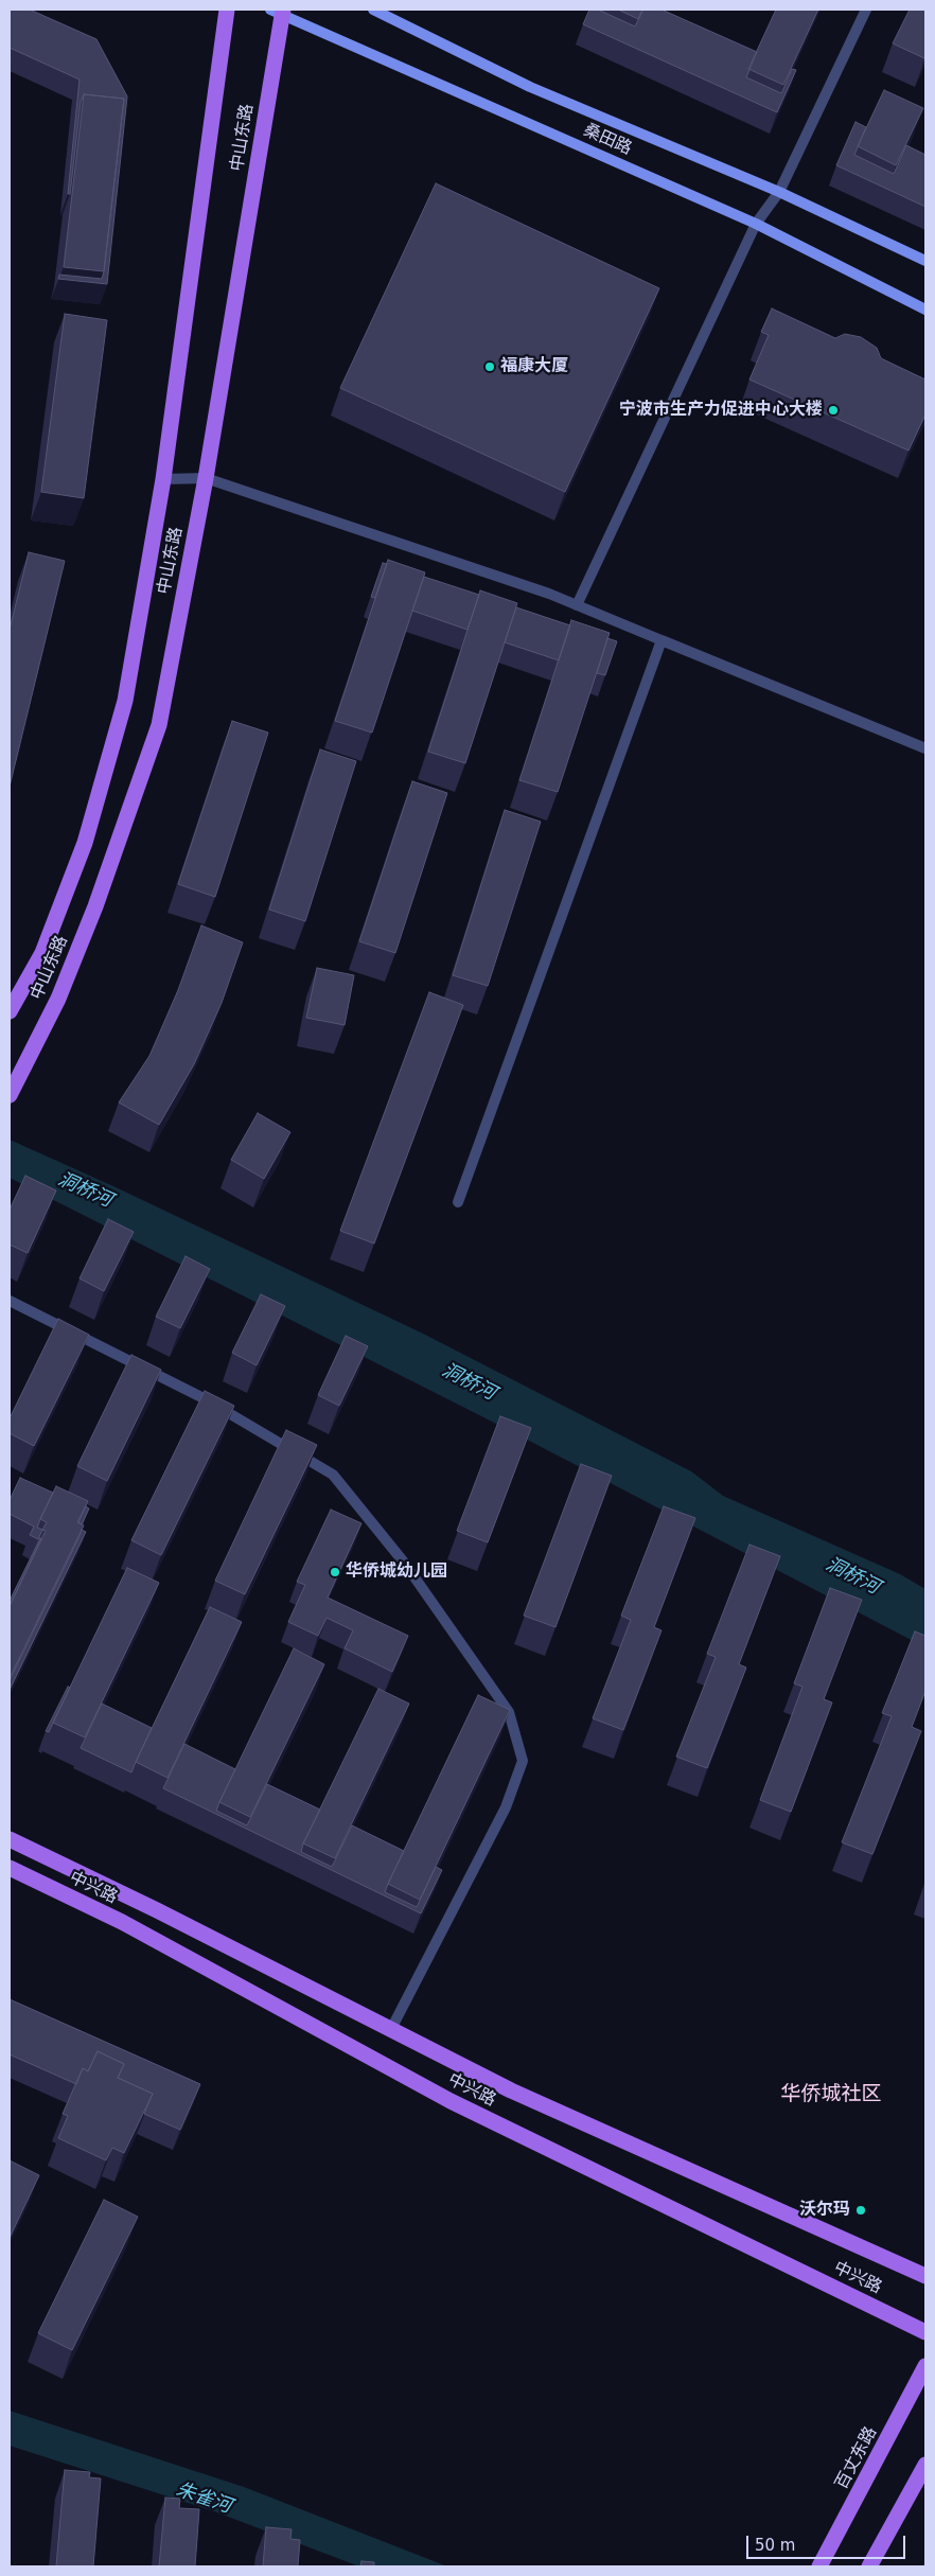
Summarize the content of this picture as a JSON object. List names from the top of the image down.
{
  "streets": {
    "main road": [
      "中山东路",
      "桑田路",
      "中兴路",
      "百丈东路"
    ]
  },
  "crossings": [
    ["中山东路", "桑田路"]
  ],
  "districts": ["华侨城社区"],
  "water": ["洞桥河", "朱雀河"],
  "places": [
    "福康大厦",
    "宁波市生产力促进中心大楼",
    "华侨城幼儿园",
    "沃尔玛"
  ],
  "scale_bar": "50 m"
}
